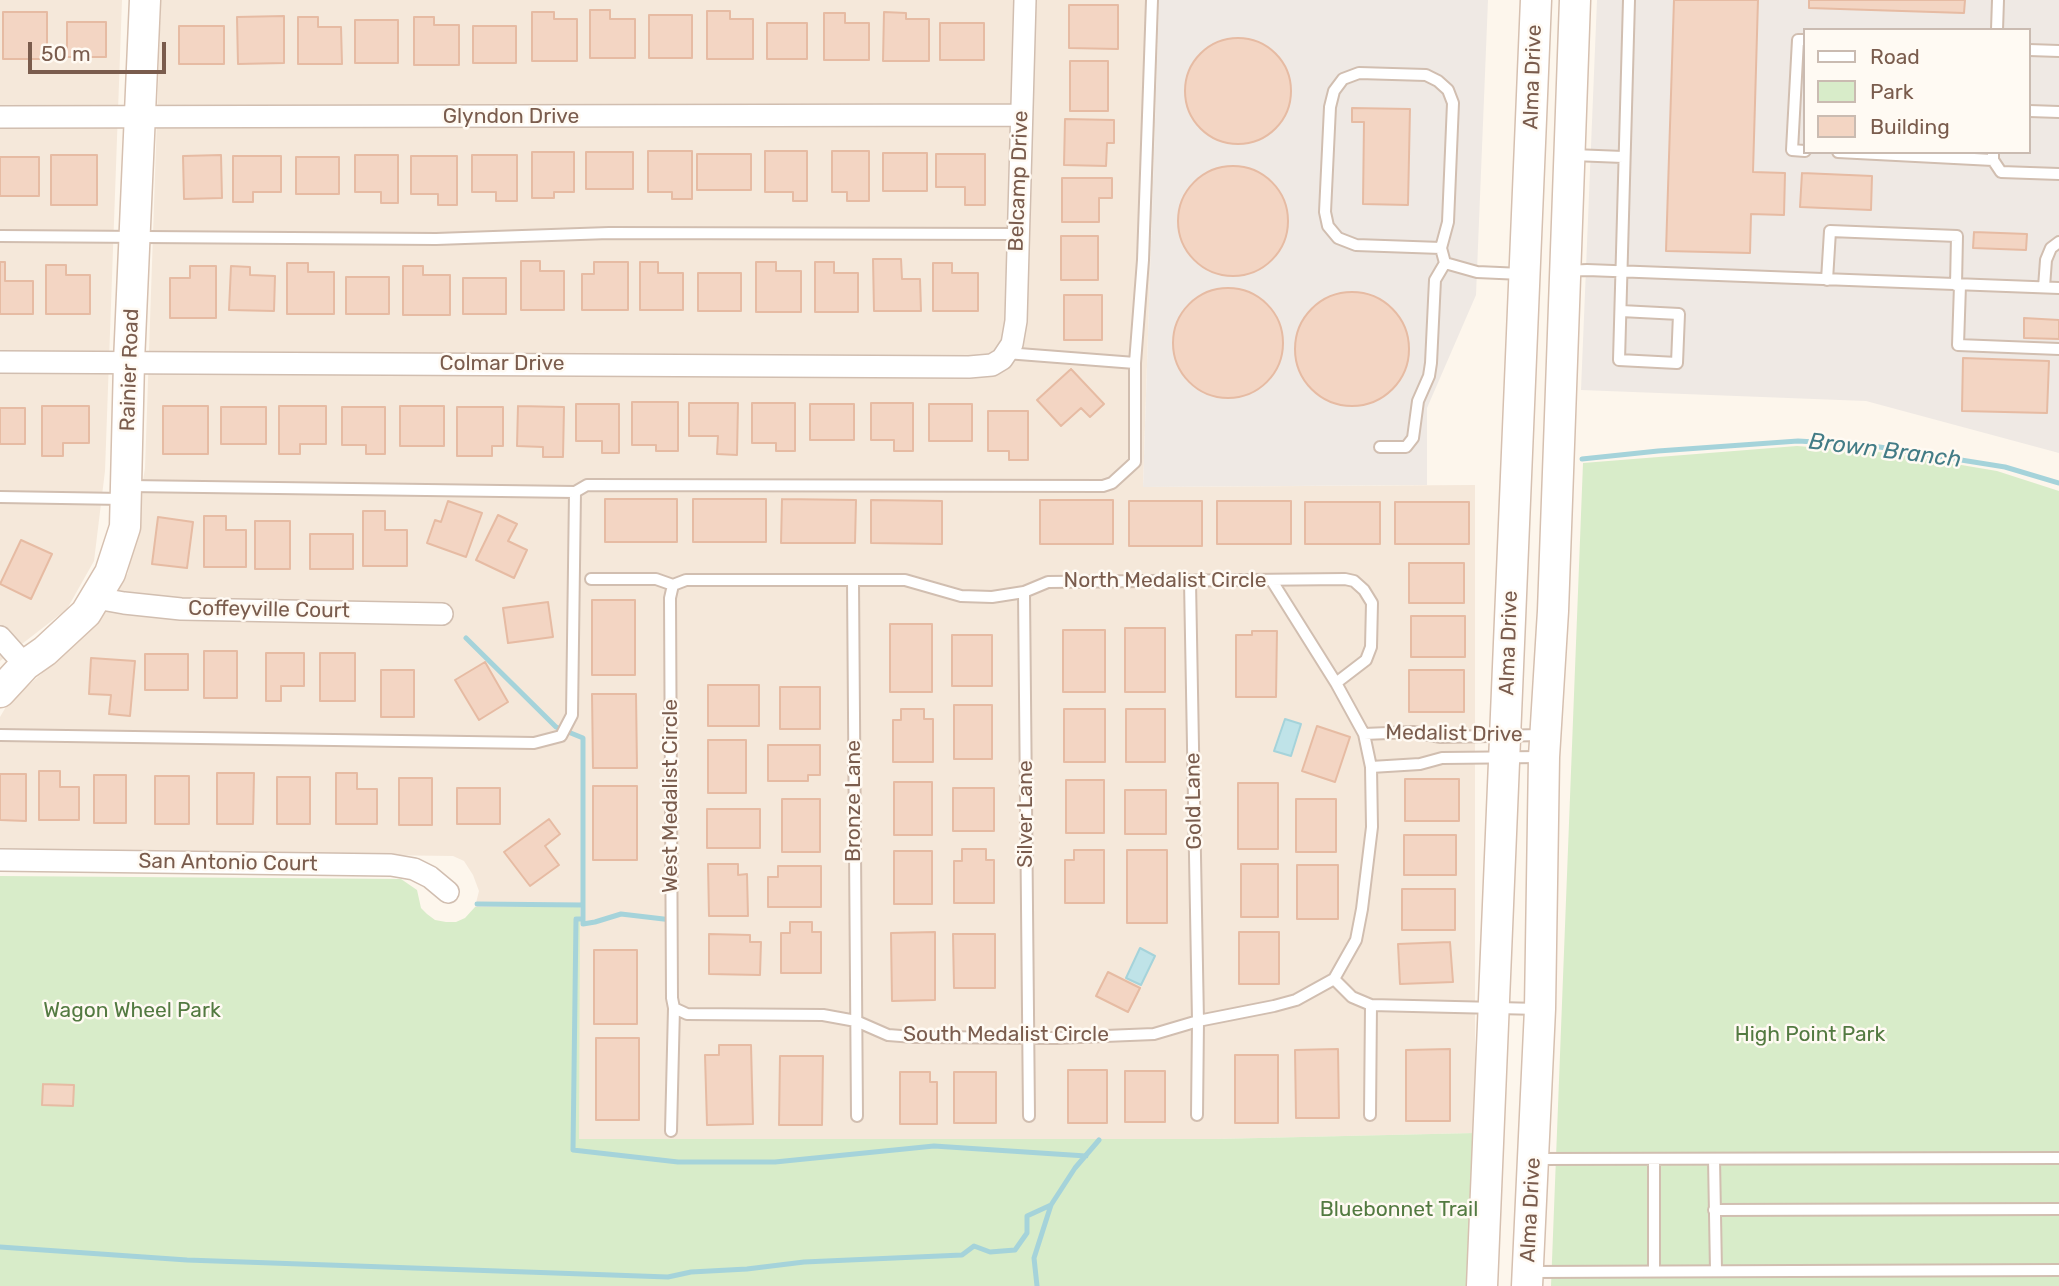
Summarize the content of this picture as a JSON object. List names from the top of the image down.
{
  "streets": {
    "main road": ["Alma Drive", "Rainier Road"],
    "street": [
      "Glyndon Drive",
      "Belcamp Drive",
      "Colmar Drive",
      "Coffeyville Court",
      "San Antonio Court"
    ],
    "lane": [
      "North Medalist Circle",
      "Medalist Drive",
      "West Medalist Circle",
      "Bronze Lane",
      "Gold Lane",
      "Silver Lane",
      "South Medalist Circle"
    ]
  },
  "crossings": [
    ["Alma Drive", "Medalist Drive"],
    ["Glyndon Drive", "Belcamp Drive"],
    ["Glyndon Drive", "Rainier Road"],
    ["Belcamp Drive", "Colmar Drive"],
    ["Colmar Drive", "Rainier Road"],
    ["Rainier Road", "Coffeyville Court"],
    ["North Medalist Circle", "West Medalist Circle"],
    ["North Medalist Circle", "Bronze Lane"],
    ["North Medalist Circle", "Gold Lane"],
    ["North Medalist Circle", "Silver Lane"],
    ["West Medalist Circle", "South Medalist Circle"],
    ["Bronze Lane", "South Medalist Circle"],
    ["Gold Lane", "South Medalist Circle"],
    ["Silver Lane", "South Medalist Circle"]
  ],
  "water": ["Brown Branch"],
  "parks": ["Wagon Wheel Park", "High Point Park", "Bluebonnet Trail"],
  "legend": ["Road", "Park", "Building"],
  "scale_bar": "50 m"
}
